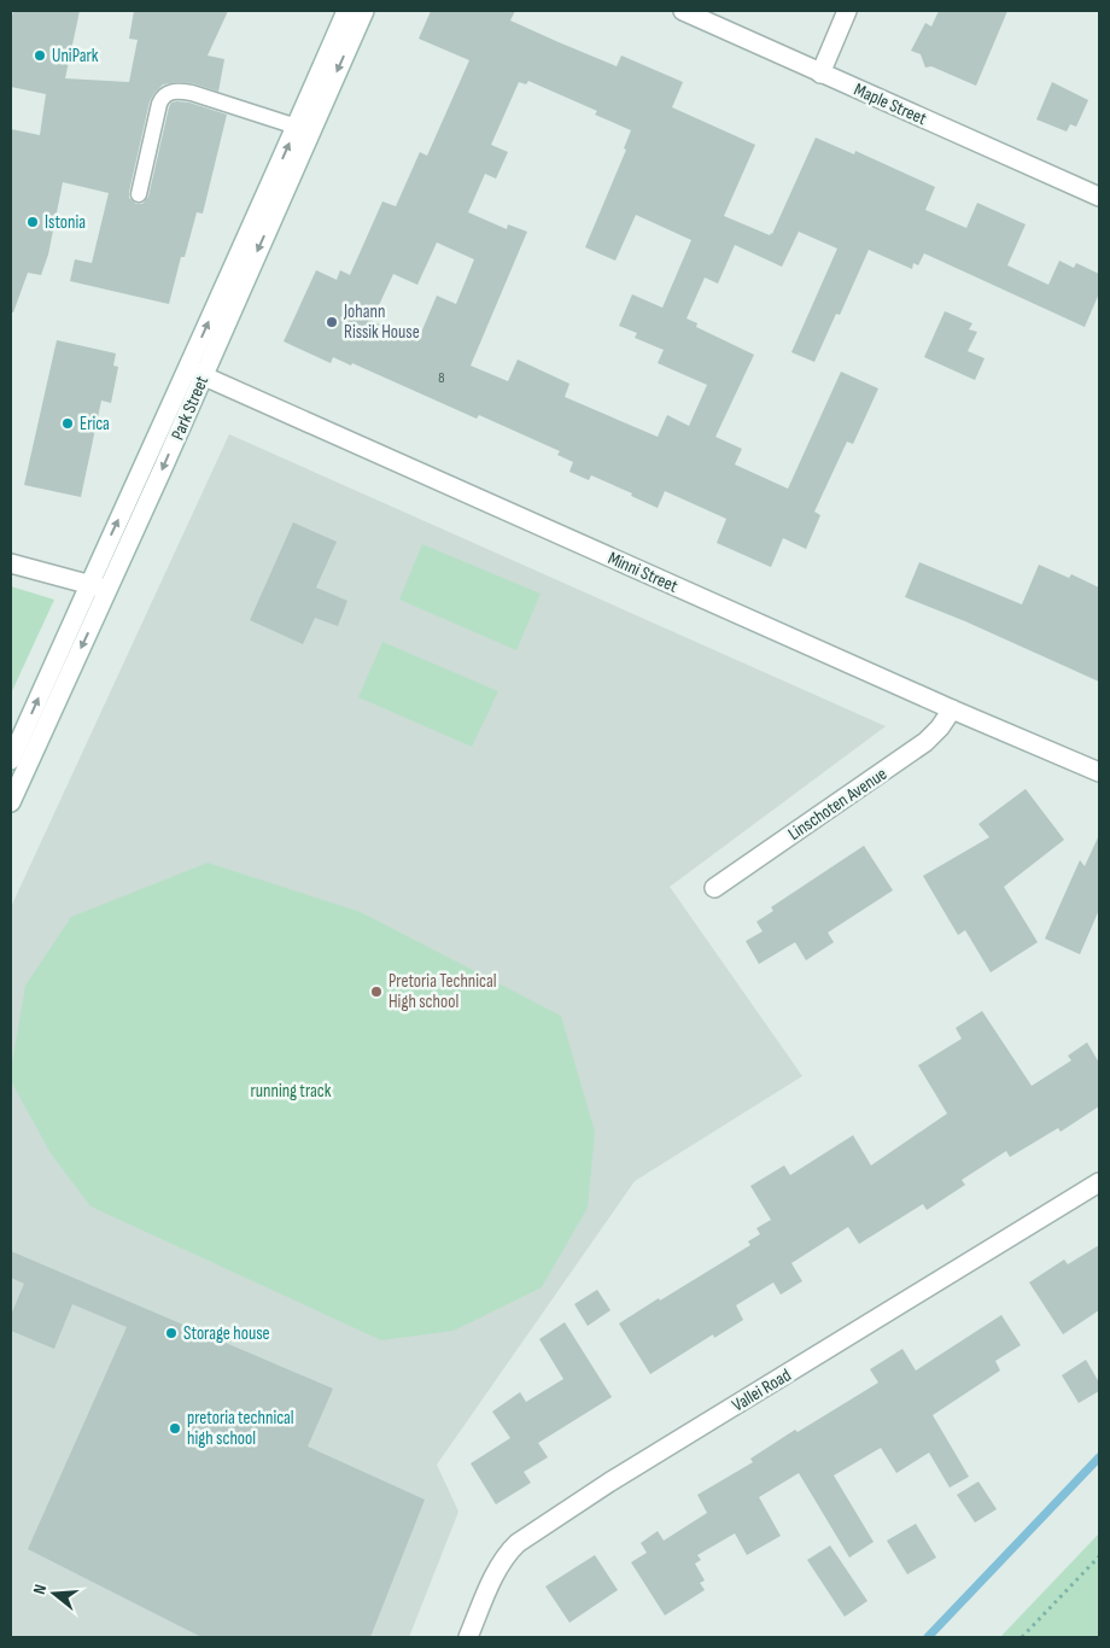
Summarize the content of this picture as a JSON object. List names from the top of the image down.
{
  "streets": {
    "street": [
      "Maple Street",
      "Park Street",
      "Minni Street",
      "Linschoten Avenue",
      "Vallei Road"
    ]
  },
  "crossings": [
    ["Park Street", "Minni Street"],
    ["Minni Street", "Linschoten Avenue"]
  ],
  "parks": ["running track"],
  "places": [
    "UniPark",
    "Istonia",
    "Johann Rissik House",
    "Erica",
    "Pretoria Technical High school",
    "Storage house",
    "pretoria technical high school"
  ],
  "house_numbers": ["8"],
  "north": "left"
}
